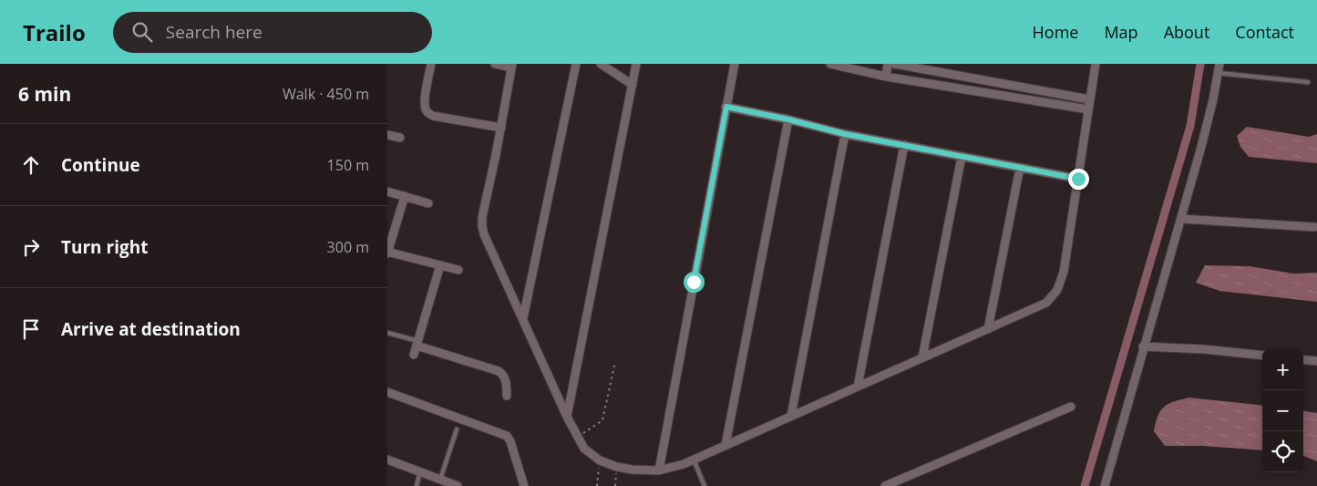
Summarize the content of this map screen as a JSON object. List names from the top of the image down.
{
  "page": {
    "header": "Trailo",
    "search": "Search here",
    "nav": [
      "Home",
      "Map",
      "About",
      "Contact"
    ],
    "heading": ["6 min", "Walk · 450 m"],
    "list": [
      ["Continue", "150 m"],
      ["Turn right", "300 m"],
      "Arrive at destination"
    ],
    "map_buttons": ["+", "−"]
  }
}
